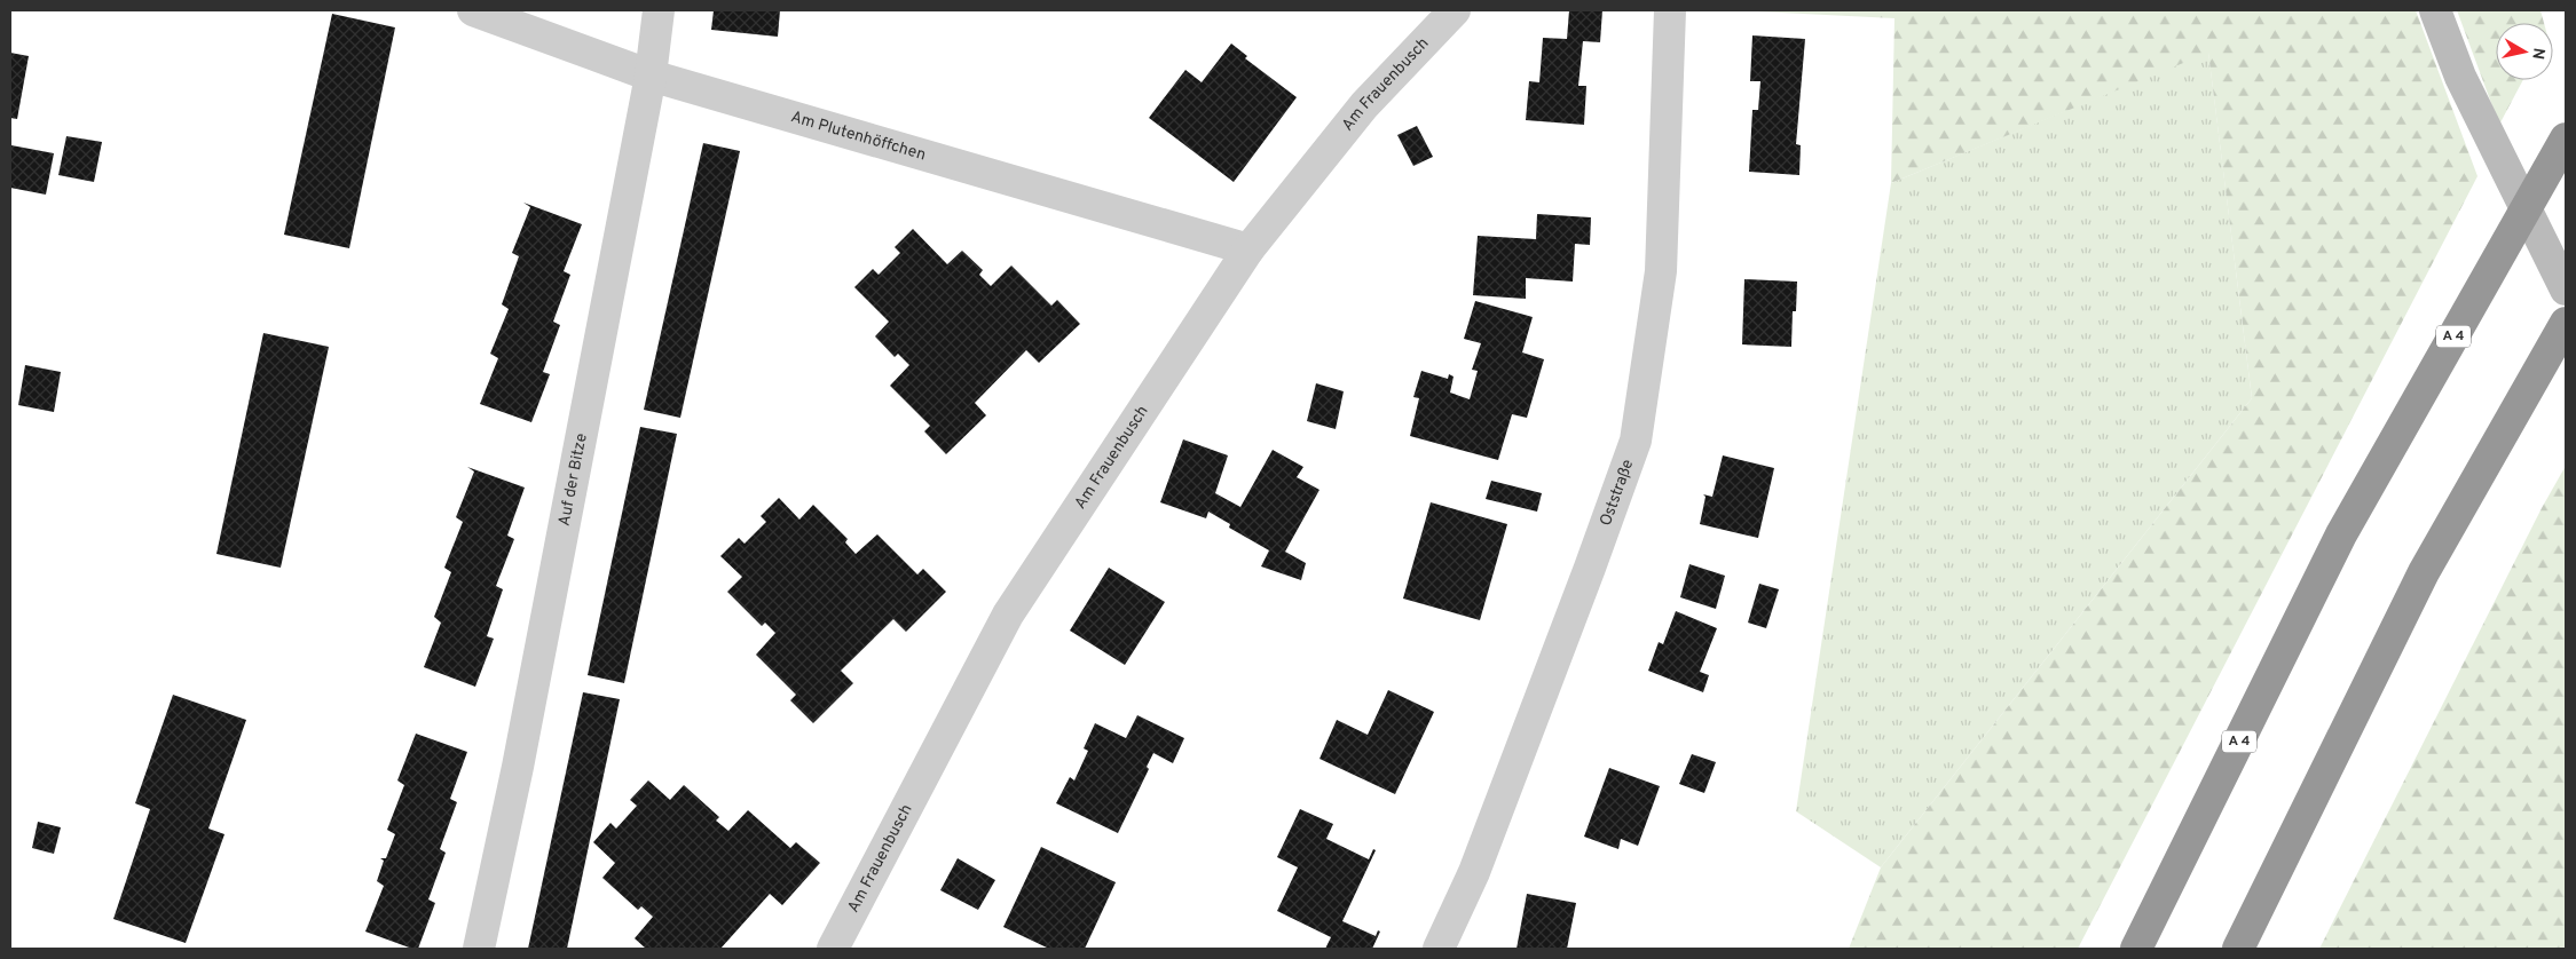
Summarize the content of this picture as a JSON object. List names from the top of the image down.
{
  "streets": {
    "highway": ["A 4"],
    "street": [
      "Am Frauenbusch",
      "Am Plutenhöffchen",
      "Auf der Bitze",
      "Oststraße"
    ]
  },
  "crossings": [
    ["Am Frauenbusch", "Am Plutenhöffchen"],
    ["Am Plutenhöffchen", "Auf der Bitze"]
  ],
  "north": "right"
}
